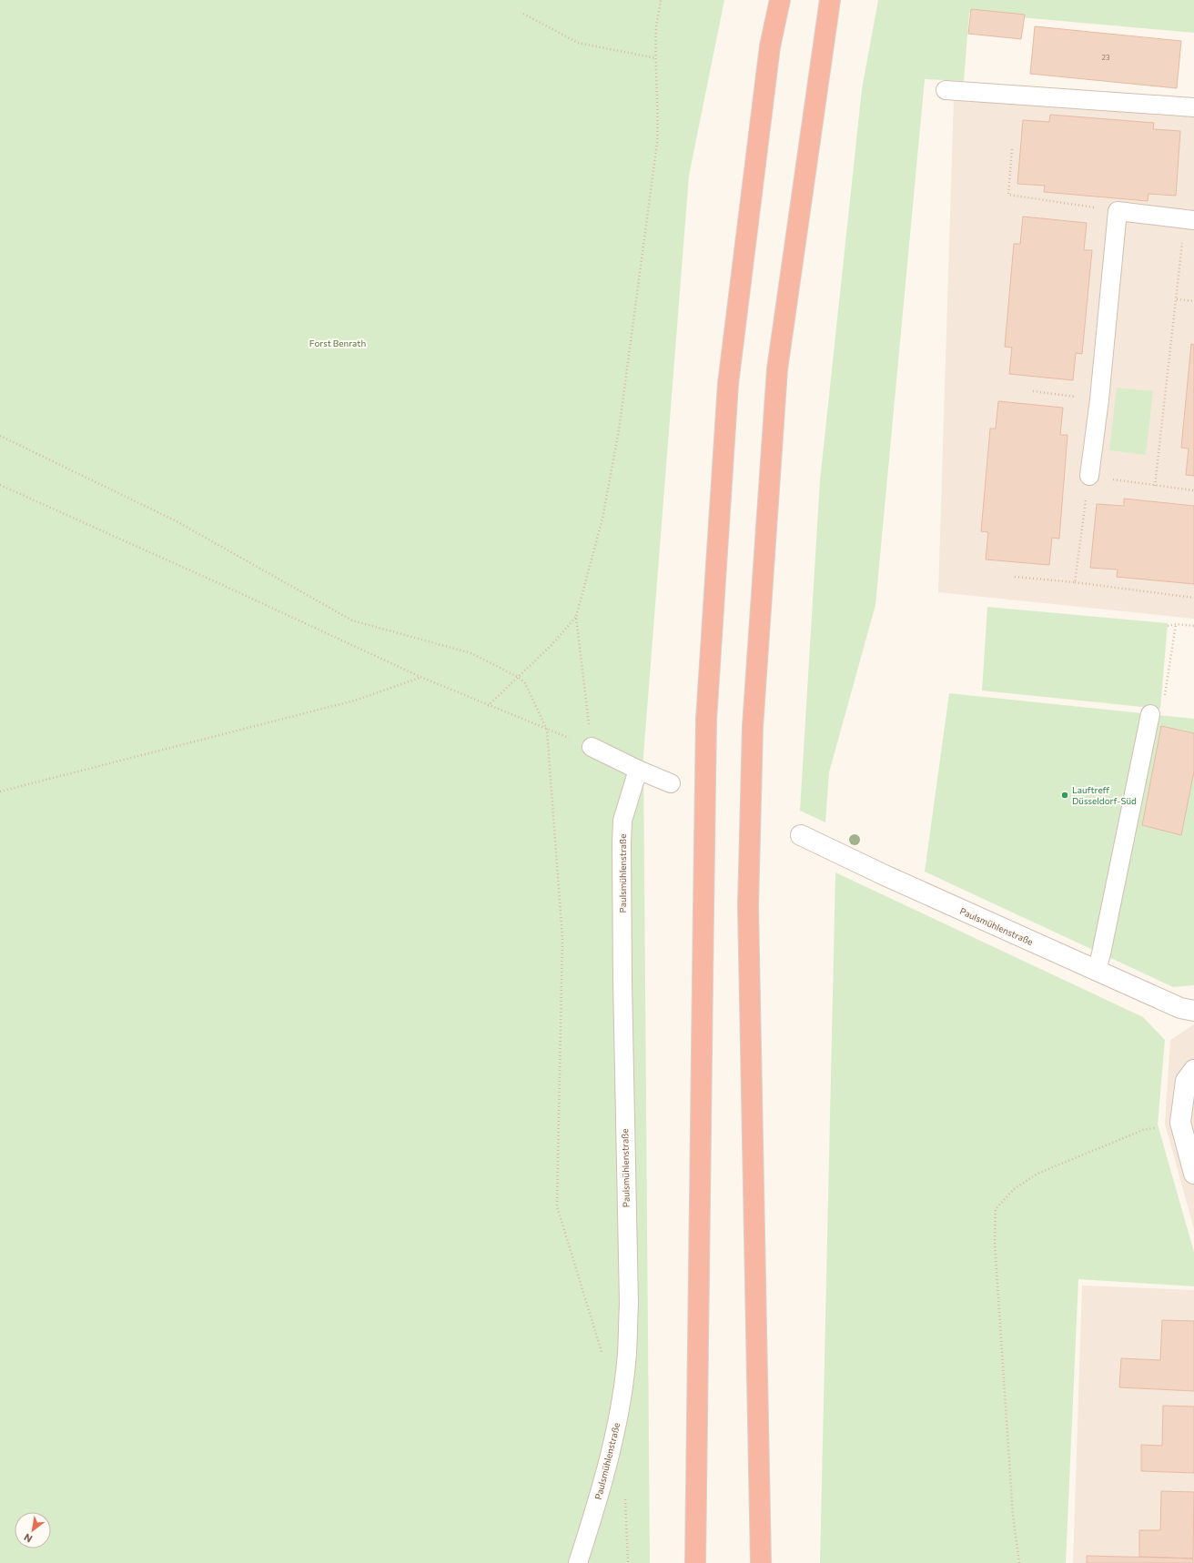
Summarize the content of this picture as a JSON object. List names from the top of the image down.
{
  "streets": {
    "street": ["Paulsmühlenstraße"]
  },
  "parks": ["Forst Benrath"],
  "places": ["Lauftreff Düsseldorf-Süd"],
  "house_numbers": ["23"],
  "north": "bottom left"
}
